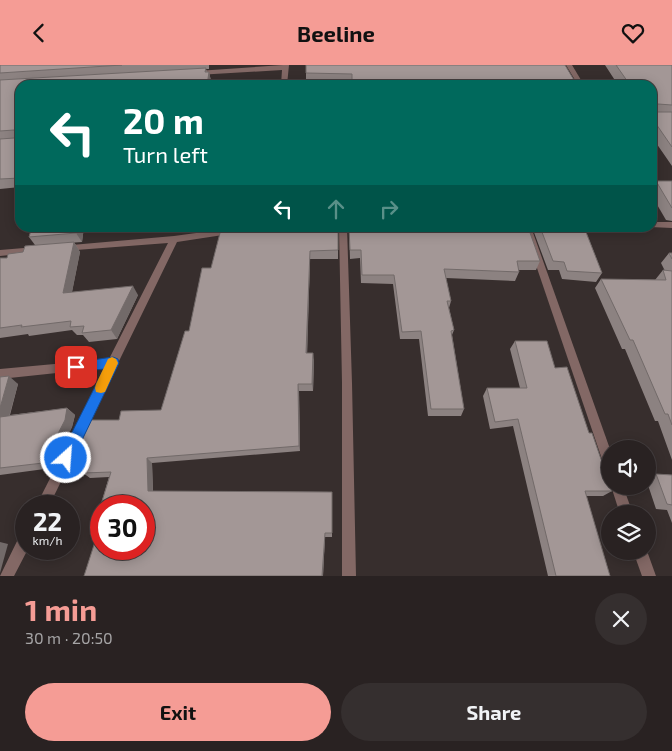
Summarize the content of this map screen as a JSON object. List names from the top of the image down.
{
  "page": {
    "header": "Beeline",
    "turn": ["20 m", "Turn left"],
    "speed": "22 km/h",
    "limit": "30",
    "heading": ["1 min", "30 m · 20:50"],
    "buttons": ["Exit", "Share"]
  }
}
